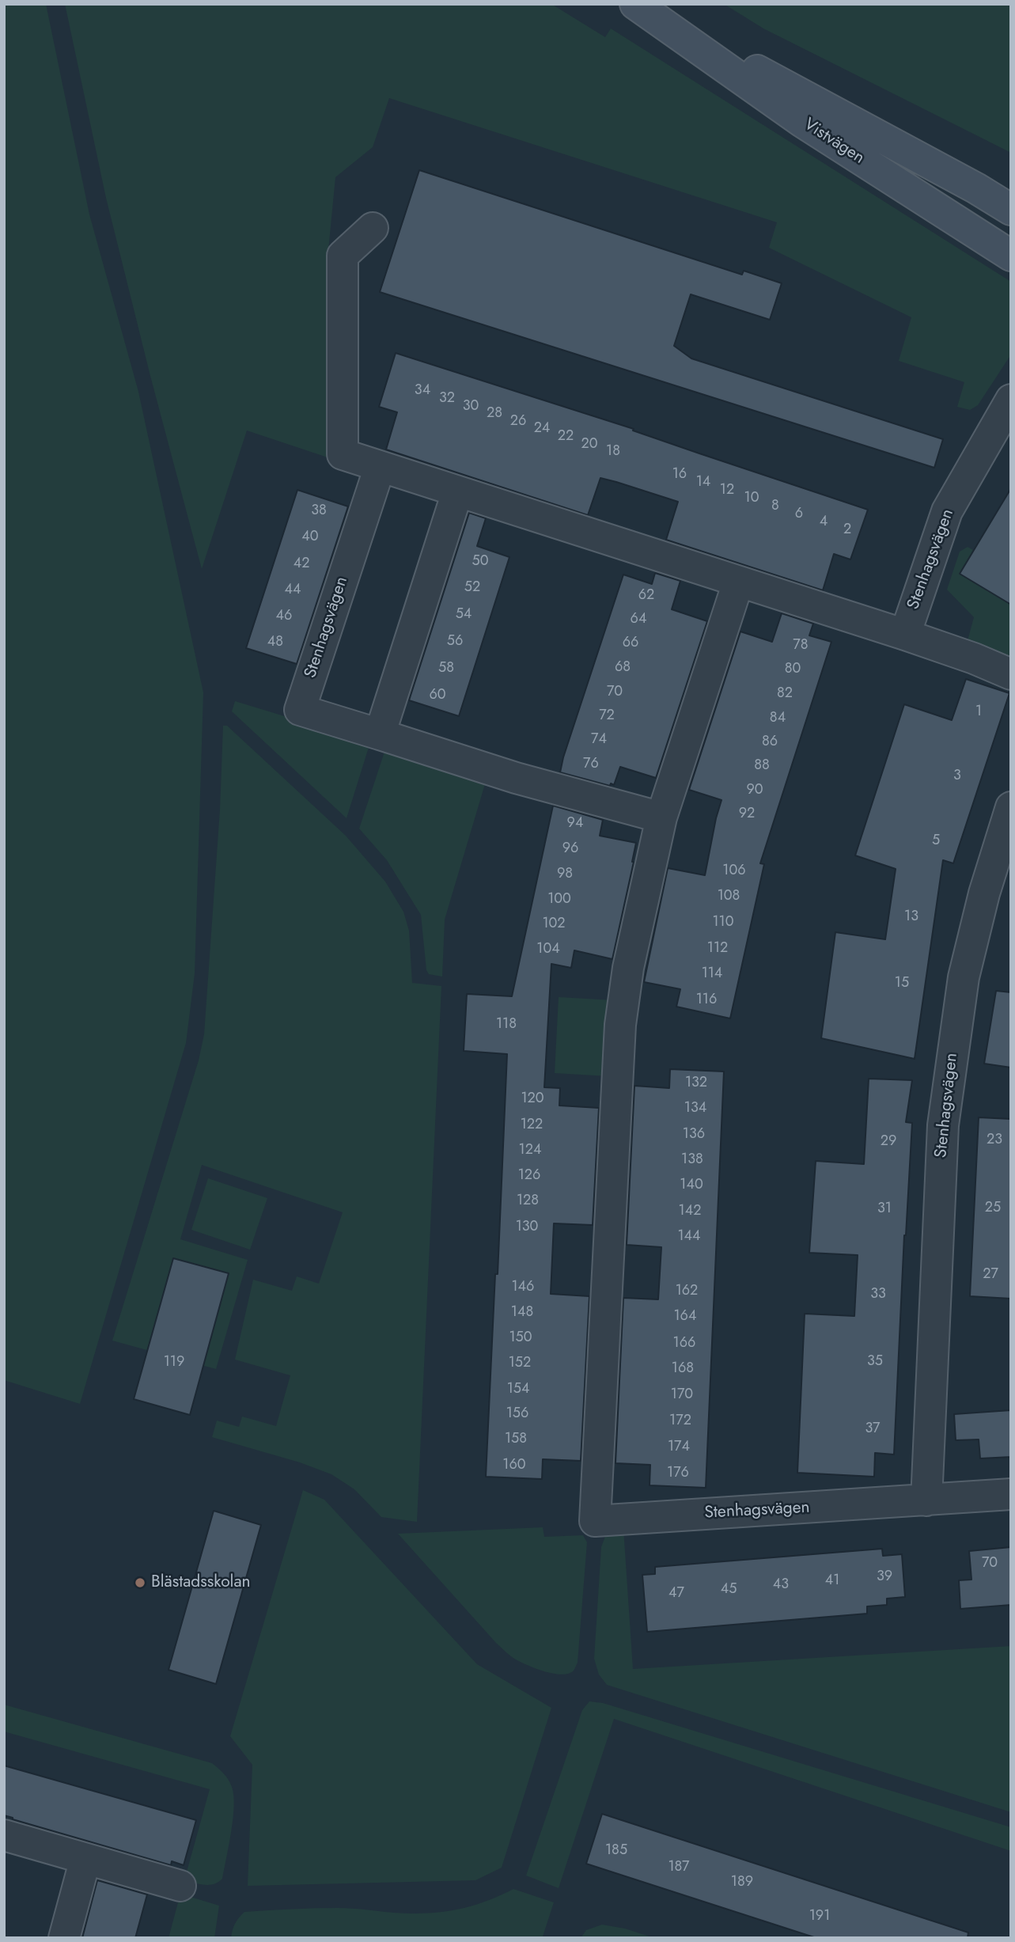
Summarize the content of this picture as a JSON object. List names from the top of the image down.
{
  "streets": {
    "main road": ["Vistvägen"],
    "street": ["Stenhagsvägen"]
  },
  "places": ["Blästadsskolan"],
  "house_numbers": [
    "34",
    "32",
    "30",
    "28",
    "26",
    "24",
    "22",
    "20",
    "18",
    "16",
    "14",
    "12",
    "10",
    "8",
    "38",
    "6",
    "4",
    "2",
    "40",
    "50",
    "42",
    "52",
    "44",
    "62",
    "54",
    "46",
    "64",
    "56",
    "48",
    "66",
    "78",
    "68",
    "58",
    "80",
    "70",
    "82",
    "60",
    "1",
    "72",
    "84",
    "74",
    "86",
    "76",
    "88",
    "3",
    "90",
    "92",
    "94",
    "5",
    "96",
    "106",
    "98",
    "108",
    "100",
    "13",
    "110",
    "102",
    "112",
    "104",
    "114",
    "15",
    "116",
    "118",
    "132",
    "120",
    "134",
    "122",
    "136",
    "23",
    "29",
    "124",
    "138",
    "126",
    "140",
    "128",
    "25",
    "31",
    "142",
    "130",
    "144",
    "27",
    "146",
    "162",
    "33",
    "148",
    "164",
    "150",
    "166",
    "35",
    "119",
    "152",
    "168",
    "154",
    "170",
    "156",
    "172",
    "37",
    "158",
    "174",
    "160",
    "176",
    "70",
    "39",
    "41",
    "43",
    "45",
    "47",
    "185",
    "187",
    "189",
    "191"
  ]
}
